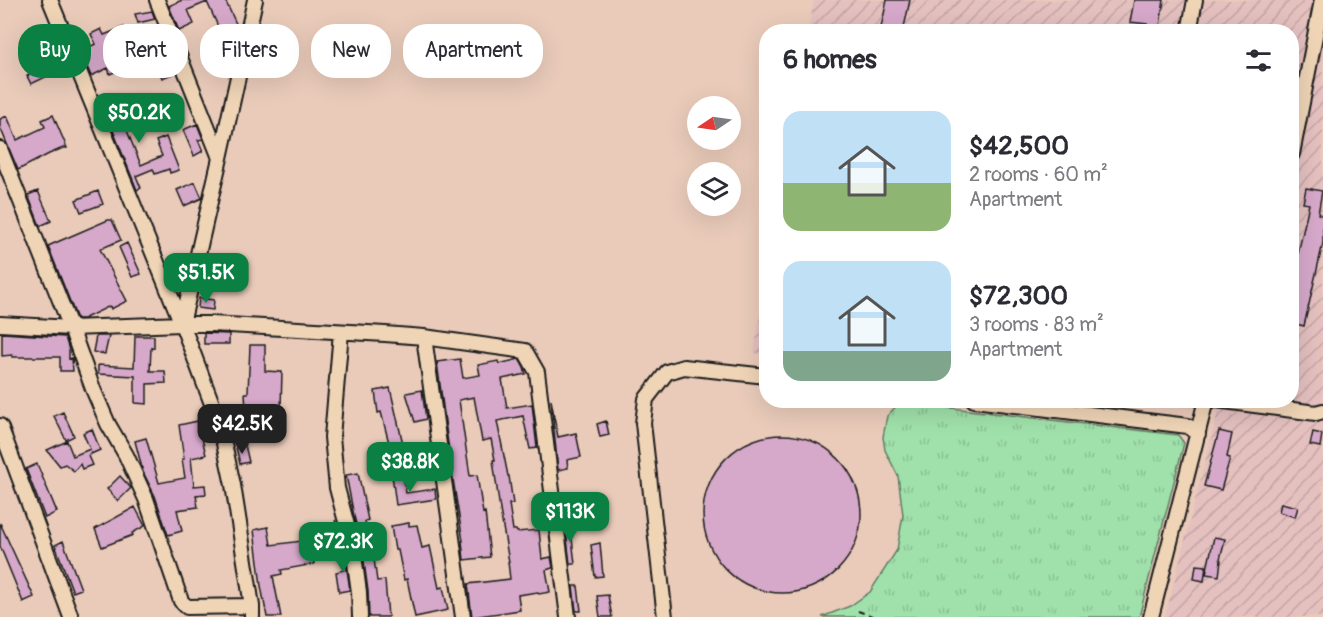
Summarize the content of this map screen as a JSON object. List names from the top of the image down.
{
  "north": "left",
  "page": {
    "chip": [
      "Buy",
      "Rent",
      "Filters",
      "New",
      "Apartment"
    ],
    "heading": "6 homes",
    "price": [
      "$50.2K",
      "$51.5K",
      "$42.5K",
      "$38.8K",
      "$113K",
      "$72.3K"
    ],
    "list": [
      {
        "name": "$42,500",
        "note": "2 rooms · 60 m² · Apartment"
      },
      {
        "name": "$72,300",
        "note": "3 rooms · 83 m² · Apartment"
      }
    ]
  }
}
